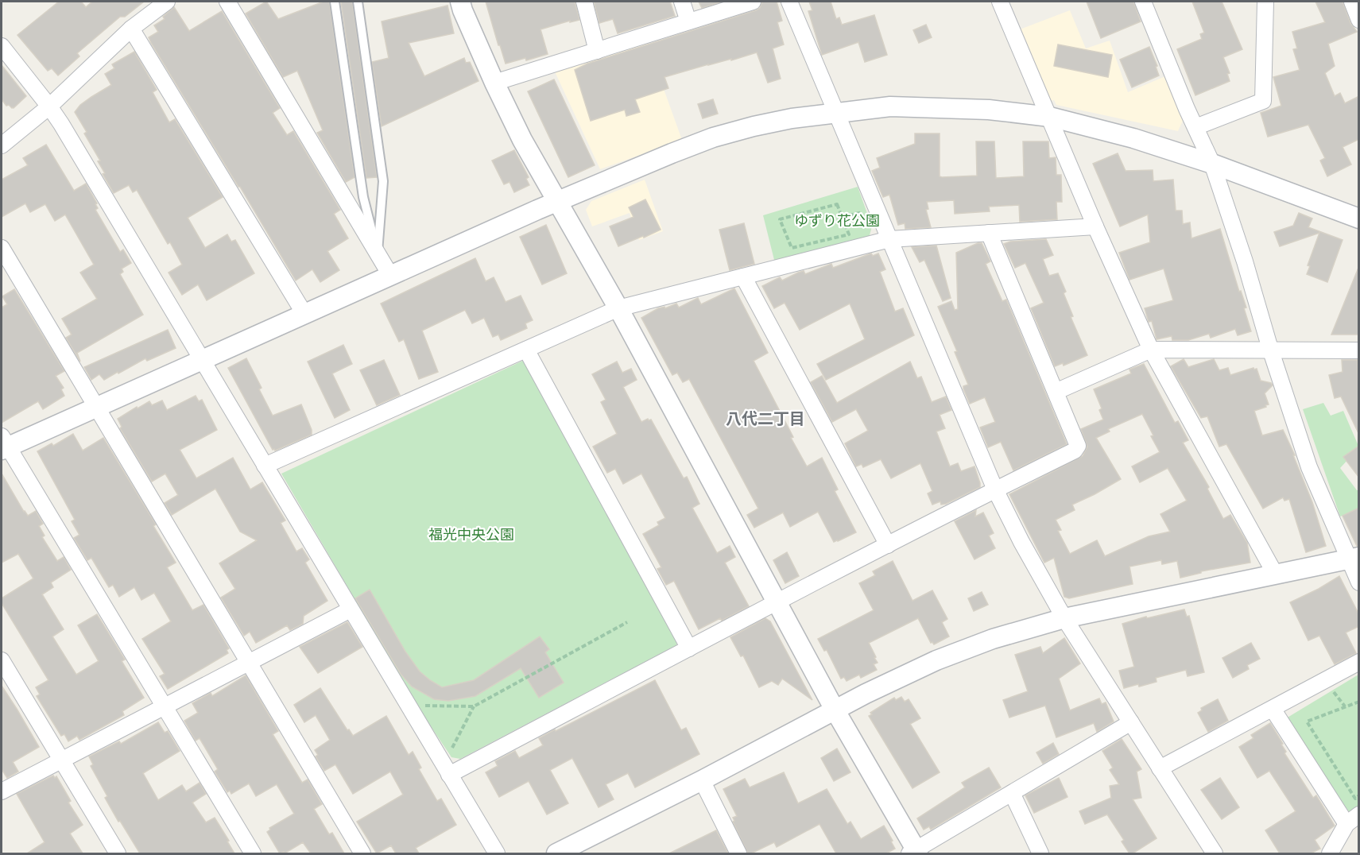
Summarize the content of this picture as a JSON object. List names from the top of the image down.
{
  "districts": ["八代二丁目"],
  "parks": ["ゆずり花公園", "福光中央公園"]
}
